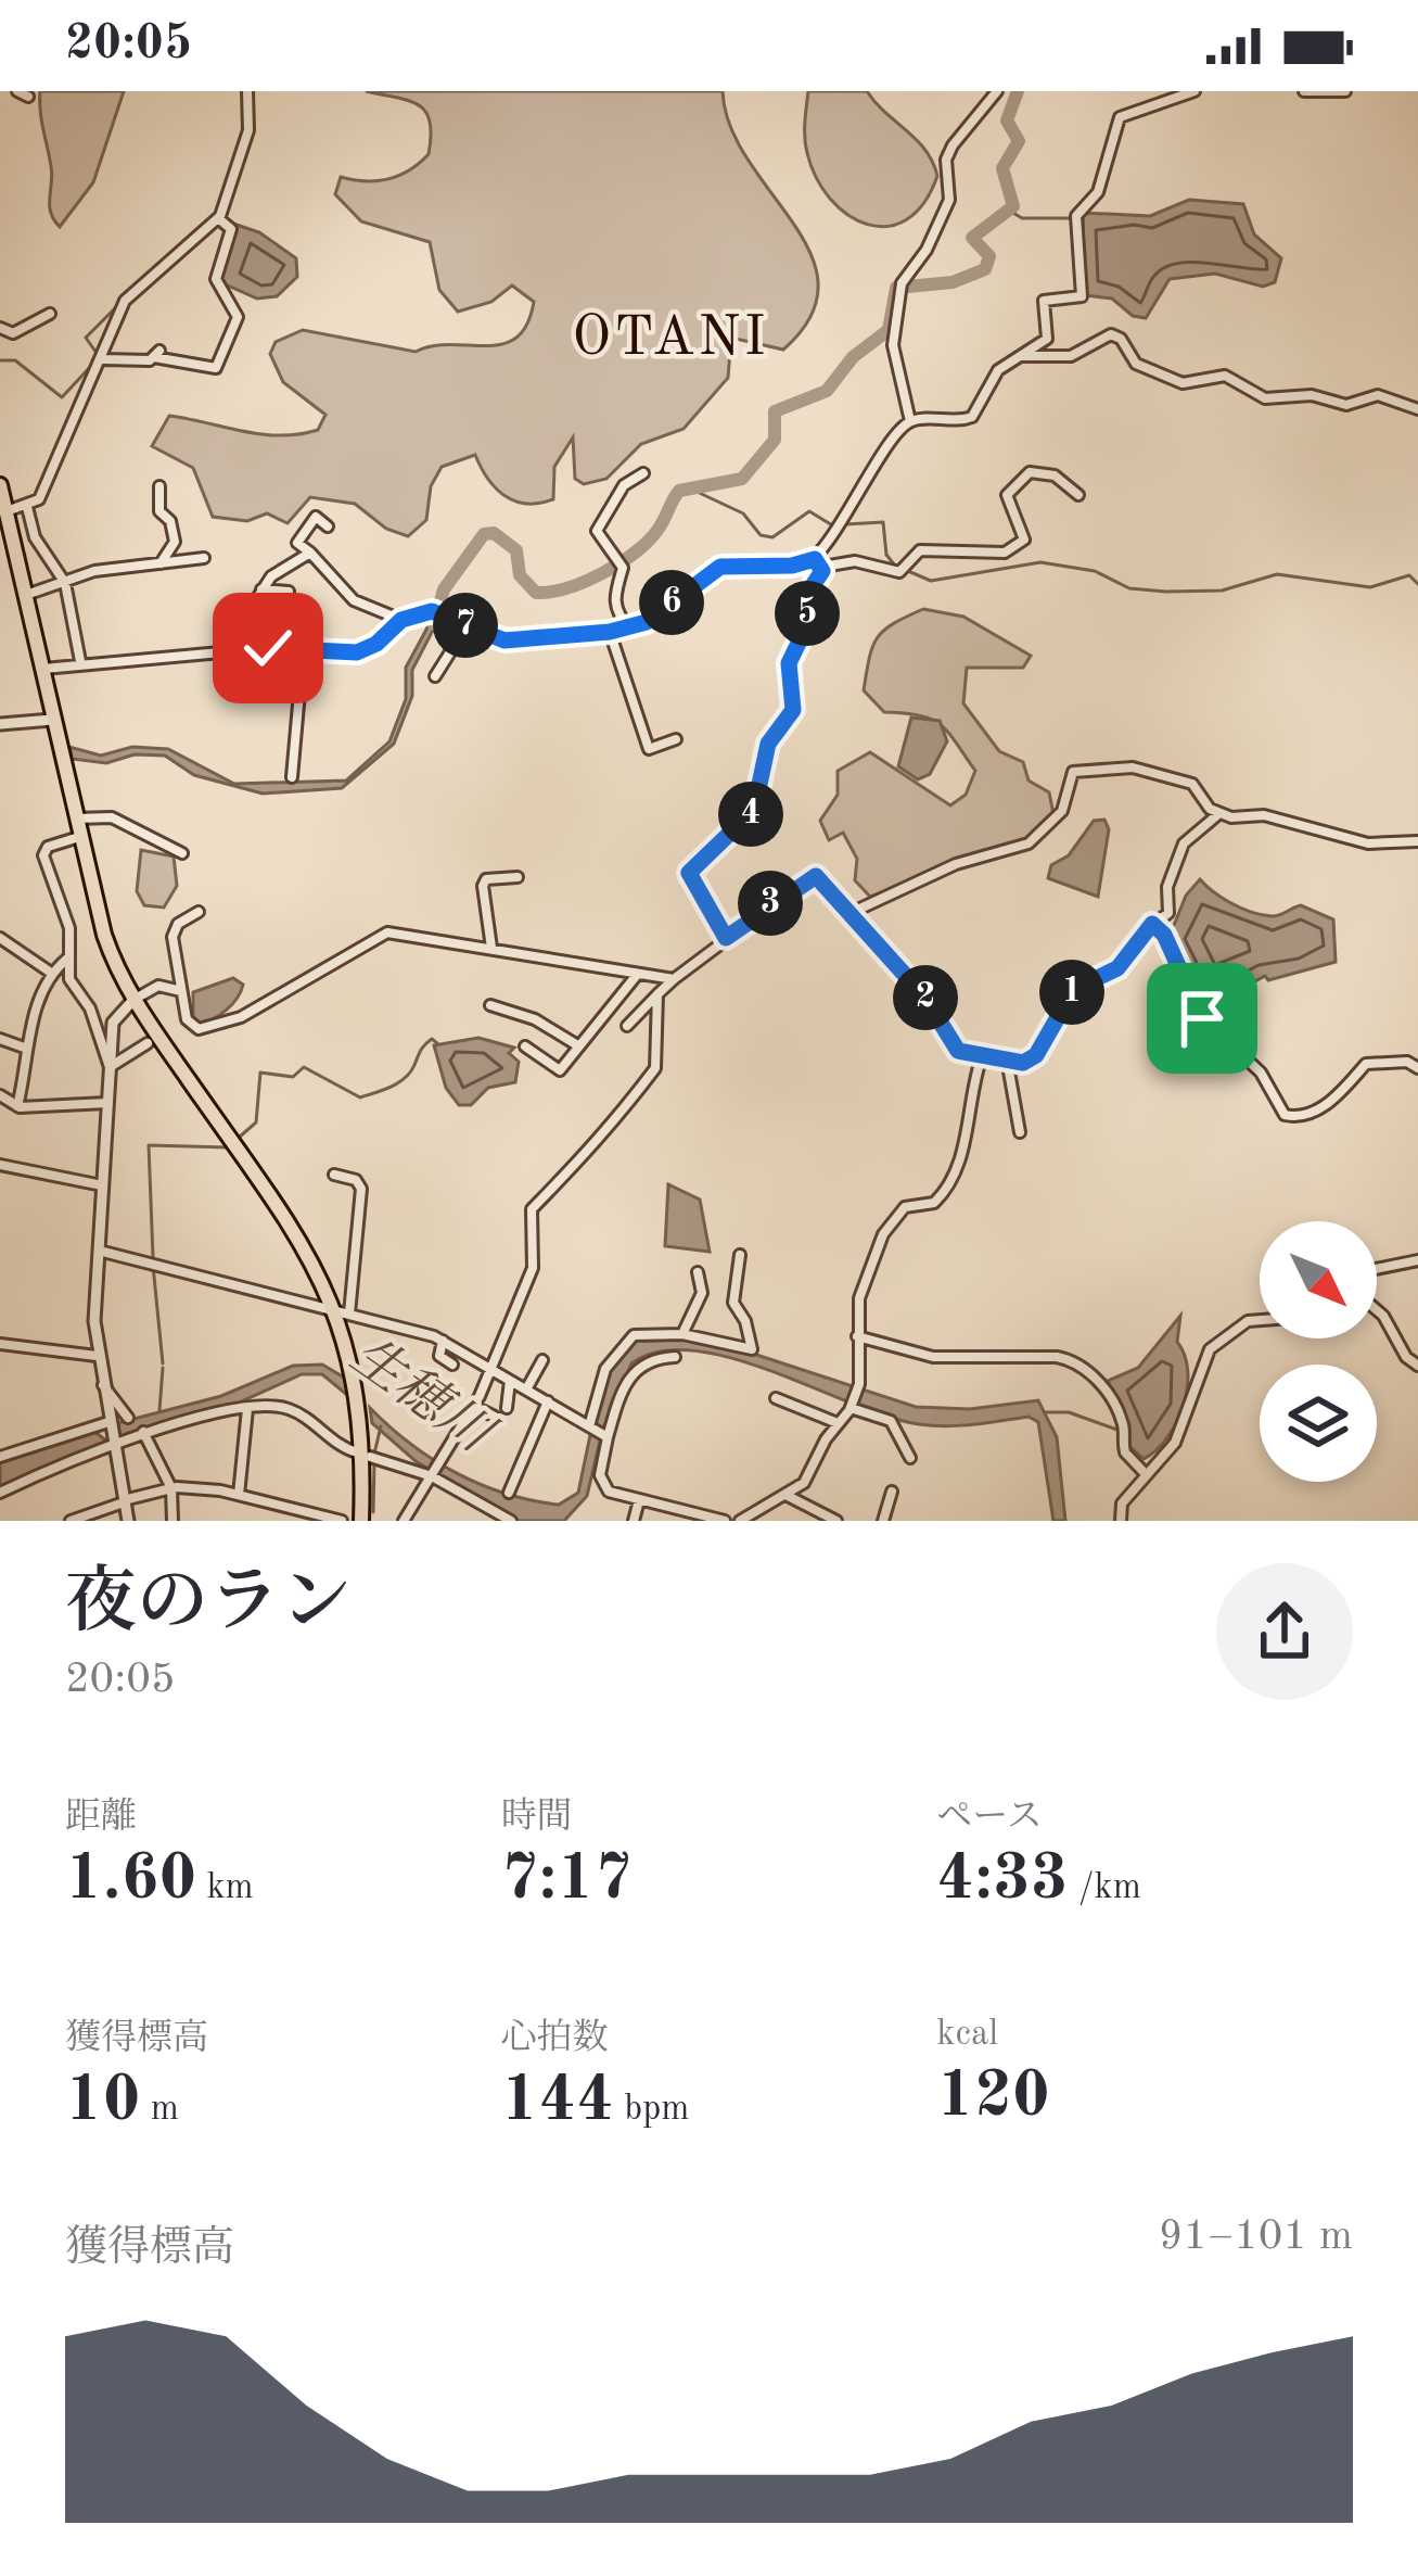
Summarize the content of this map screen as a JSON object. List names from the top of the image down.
{
  "districts": ["OTANI"],
  "water": ["生穂川"],
  "north": "bottom right",
  "page": {
    "status": "20:05",
    "pins": [
      "6",
      "5",
      "7",
      "4",
      "3",
      "1",
      "2"
    ],
    "heading": ["夜のラン", "20:05"],
    "stats": [
      ["距離", "1.60 km"],
      ["時間", "7:17"],
      ["ペース", "4:33 /km"],
      ["獲得標高", "10 m"],
      ["心拍数", "144 bpm"],
      ["kcal", "120"]
    ],
    "chart": ["獲得標高", "91–101 m"]
  }
}
